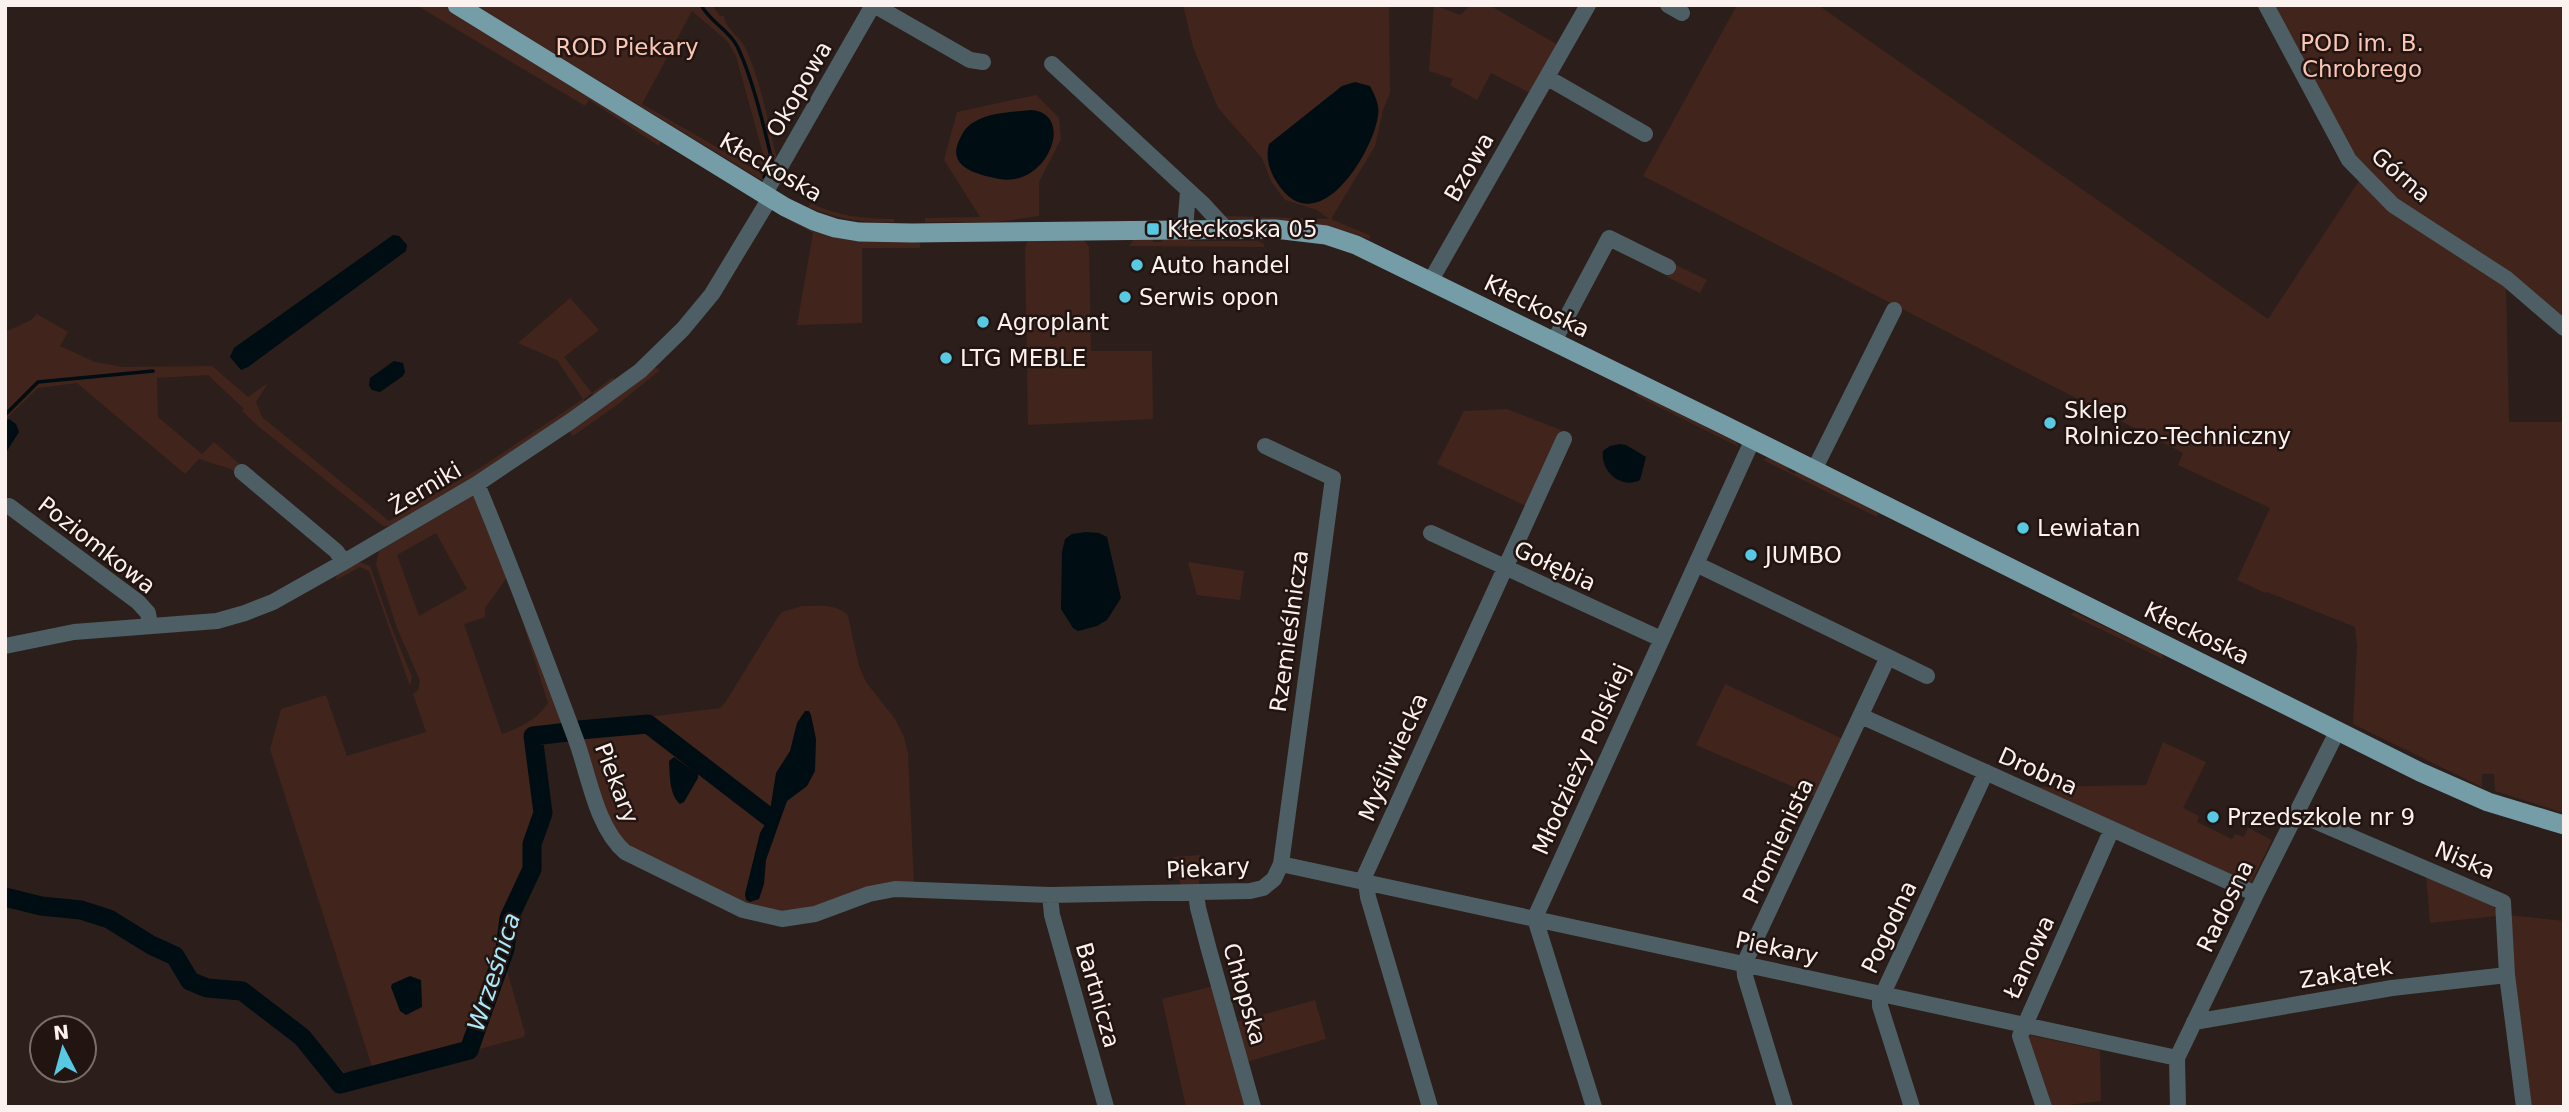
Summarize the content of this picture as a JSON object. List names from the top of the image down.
{
  "streets": {
    "main road": ["Kłeckoska"],
    "street": [
      "Okopowa",
      "Bzowa",
      "Górna",
      "Żerniki",
      "Poziomkowa",
      "Gołębia",
      "Rzemieślnicza",
      "Myśliwiecka",
      "Młodzieży Polskiej",
      "Drobna",
      "Piekary",
      "Promienista",
      "Niska",
      "Radosna",
      "Pogodna",
      "Łanowa",
      "Zakątek",
      "Chłopska",
      "Bartnicza"
    ]
  },
  "crossings": [
    ["Okopowa", "Kłeckoska"],
    ["Okopowa", "Żerniki"],
    ["Kłeckoska", "Bzowa"],
    ["Kłeckoska", "Żerniki"],
    ["Kłeckoska", "Młodzieży Polskiej"],
    ["Kłeckoska", "Radosna"],
    ["Żerniki", "Poziomkowa"],
    ["Żerniki", "Piekary"],
    ["Gołębia", "Myśliwiecka"],
    ["Gołębia", "Młodzieży Polskiej"],
    ["Rzemieślnicza", "Piekary"],
    ["Myśliwiecka", "Piekary"],
    ["Młodzieży Polskiej", "Piekary"],
    ["Drobna", "Promienista"],
    ["Drobna", "Radosna"],
    ["Drobna", "Pogodna"],
    ["Drobna", "Łanowa"],
    ["Piekary", "Promienista"],
    ["Piekary", "Radosna"],
    ["Piekary", "Pogodna"],
    ["Piekary", "Łanowa"],
    ["Piekary", "Chłopska"],
    ["Piekary", "Bartnicza"],
    ["Niska", "Radosna"],
    ["Niska", "Zakątek"],
    ["Radosna", "Zakątek"]
  ],
  "water": ["Wrześnica"],
  "parks": ["POD im. B. Chrobrego", "ROD Piekary"],
  "places": {
    "transit": ["Kłeckoska 05"],
    "other": [
      "Auto handel",
      "Serwis opon",
      "Agroplant",
      "LTG MEBLE",
      "Sklep Rolniczo-Techniczny",
      "Lewiatan",
      "JUMBO",
      "Przedszkole nr 9"
    ]
  },
  "north": "top"
}
